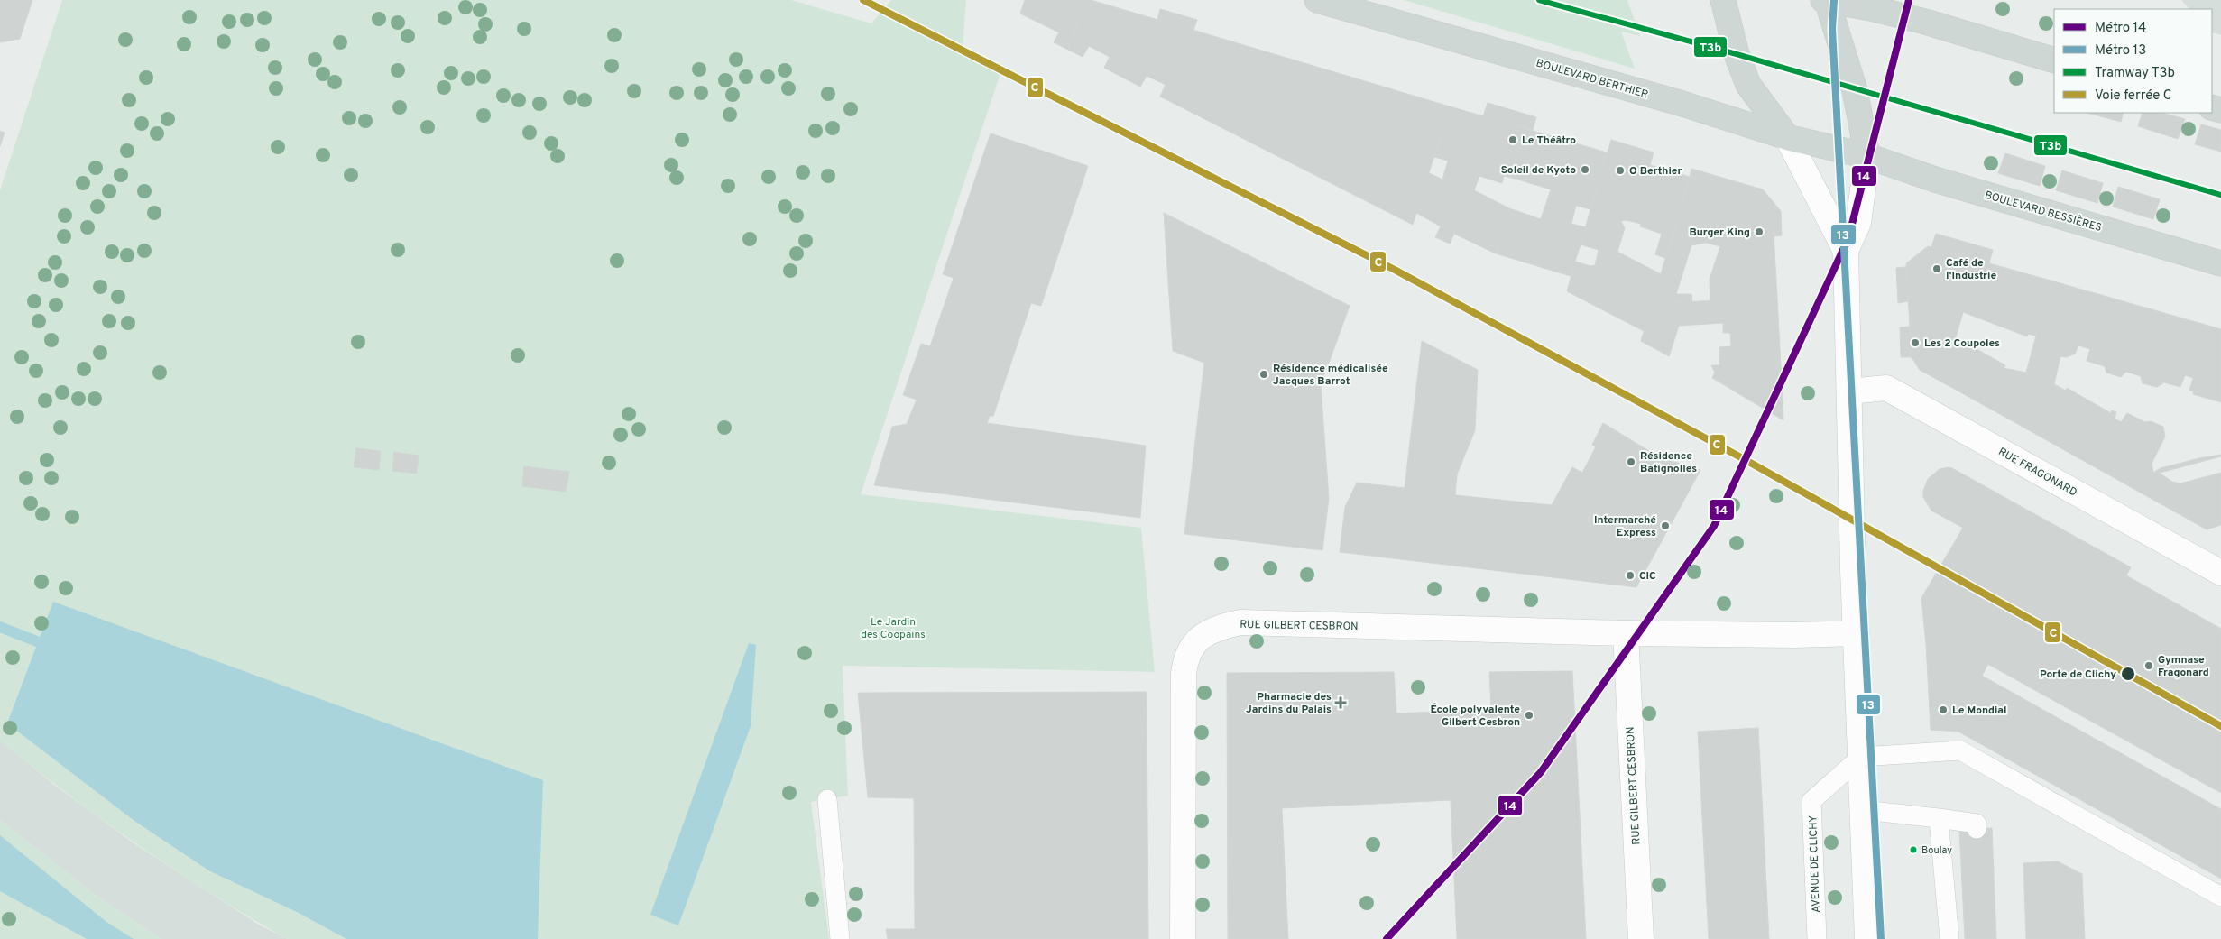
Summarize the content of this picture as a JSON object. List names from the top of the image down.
{
  "streets": {
    "main road": ["BOULEVARD BERTHIER", "BOULEVARD BESSIÈRES"],
    "street": ["RUE FRAGONARD", "RUE GILBERT CESBRON"],
    "lane": ["AVENUE DE CLICHY"]
  },
  "crossings": [
    ["BOULEVARD BERTHIER", "BOULEVARD BESSIÈRES"]
  ],
  "parks": ["Le Jardin des Coopains"],
  "places": {
    "other": [
      "Le Théâtro",
      "Soleil de Kyoto",
      "O Berthier",
      "Burger King",
      "Café de l'Industrie",
      "Les 2 Coupoles",
      "Résidence médicalisée Jacques Barrot",
      "Résidence Batignolles",
      "Intermarché Express",
      "CIC",
      "Gymnase Fragonard",
      "Porte de Clichy",
      "Le Mondial",
      "École polyvalente Gilbert Cesbron",
      "Boulay"
    ],
    "health": ["Pharmacie des Jardins du Palais"]
  },
  "lines": [
    "metro line 14",
    "metro line 13",
    "tram line T3b",
    "rail line C"
  ],
  "legend": [
    "Métro 14",
    "Métro 13",
    "Tramway T3b",
    "Voie ferrée C"
  ]
}
